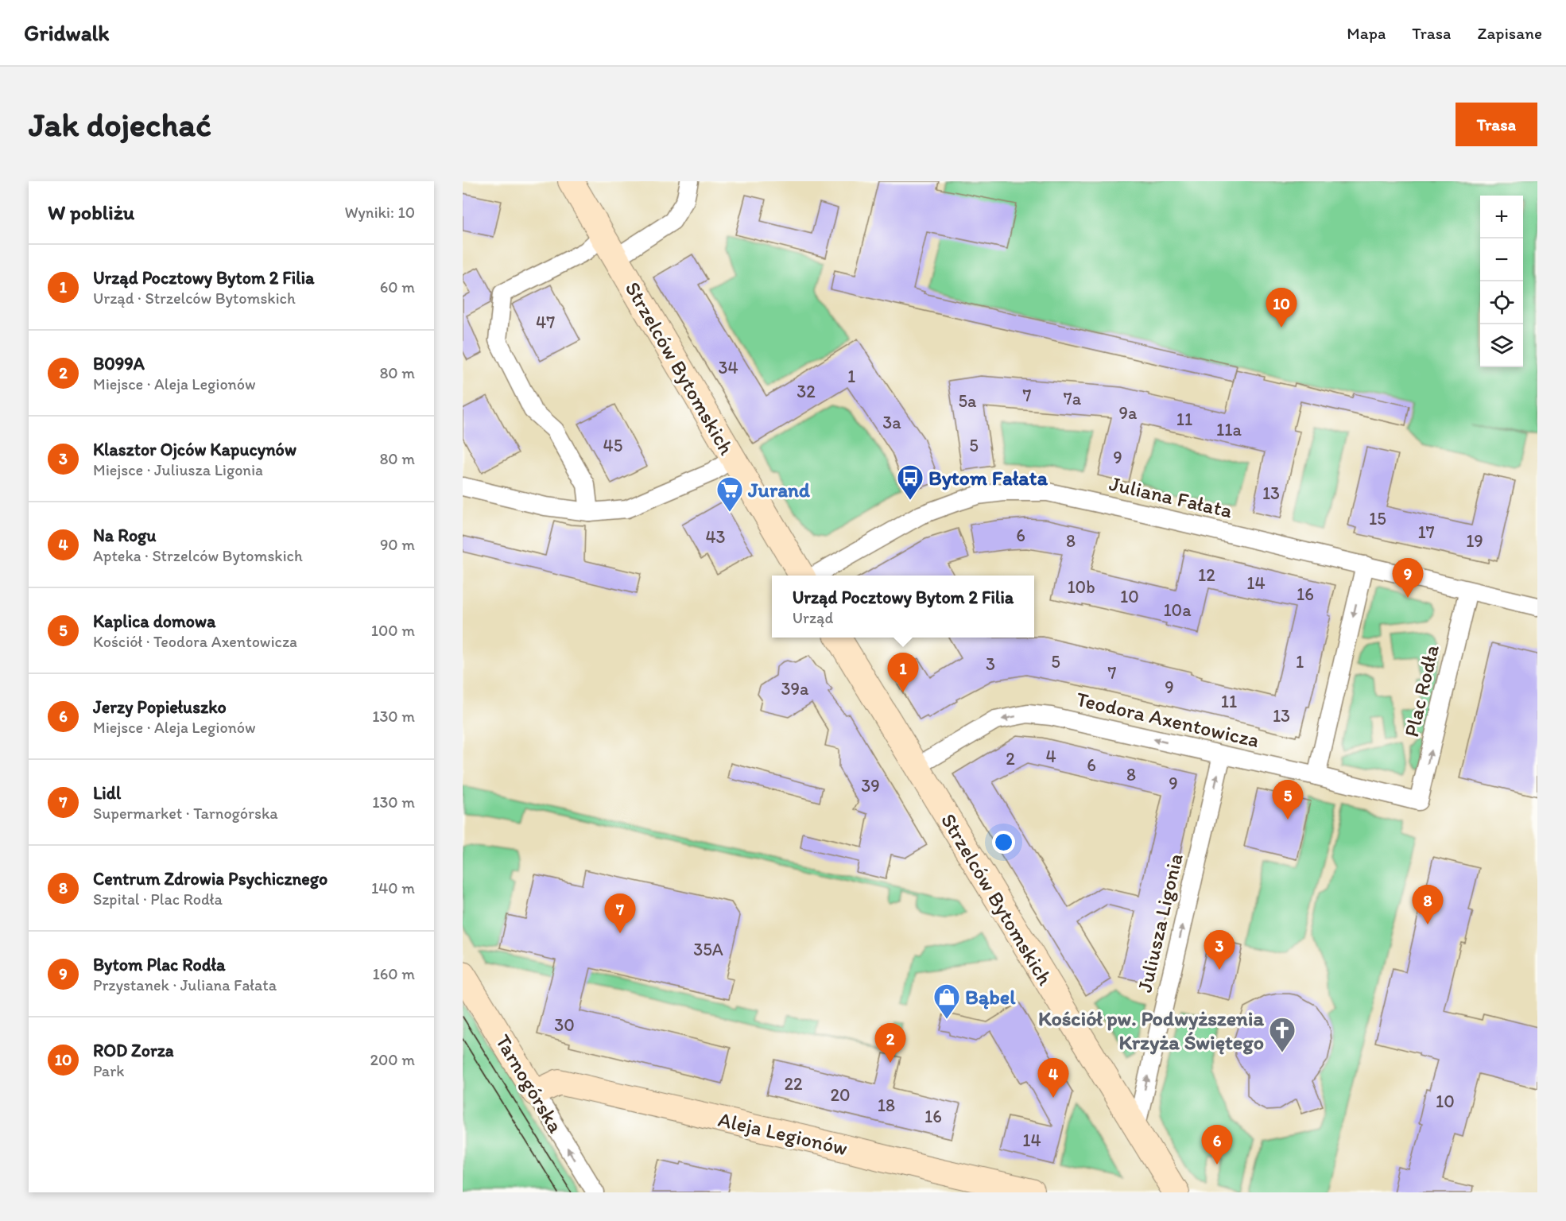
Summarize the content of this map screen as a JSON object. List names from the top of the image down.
{
  "streets": {
    "main road": ["Strzelców Bytomskich", "Tarnogórska", "Aleja Legionów"],
    "street": [
      "Juliana Fałata",
      "Plac Rodła",
      "Teodora Axentowicza",
      "Juliusza Ligonia"
    ]
  },
  "crossings": [
    ["Strzelców Bytomskich", "Teodora Axentowicza"],
    ["Strzelców Bytomskich", "Juliusza Ligonia"],
    ["Juliana Fałata", "Plac Rodła"],
    ["Plac Rodła", "Teodora Axentowicza"],
    ["Teodora Axentowicza", "Juliusza Ligonia"],
    ["Tarnogórska", "Aleja Legionów"]
  ],
  "one_way": ["Teodora Axentowicza", "Juliusza Ligonia", "Tarnogórska"],
  "places": {
    "bus stop": ["Bytom Fałata"],
    "supermarket": ["Jurand"],
    "shop": ["Bąbel"],
    "church": ["Kościół pw. Podwyższenia Krzyża Świętego"]
  },
  "house_numbers": [
    "47",
    "34",
    "1",
    "32",
    "7",
    "7a",
    "5a",
    "9a",
    "11",
    "3a",
    "11a",
    "45",
    "5",
    "9",
    "13",
    "15",
    "17",
    "6",
    "43",
    "8",
    "19",
    "12",
    "14",
    "10b",
    "16",
    "10",
    "10a",
    "5",
    "1",
    "3",
    "7",
    "9",
    "39a",
    "11",
    "13",
    "4",
    "2",
    "6",
    "8",
    "9",
    "39",
    "35A",
    "30",
    "22",
    "20",
    "10",
    "18",
    "16",
    "14"
  ],
  "page": {
    "header": "Gridwalk",
    "nav": ["Mapa", "Trasa", "Zapisane"],
    "buttons": "Trasa",
    "title": "Jak dojechać",
    "heading": ["W pobliżu", "Wyniki: 10"],
    "map_buttons": ["+", "−"],
    "list": [
      {
        "mark": "1",
        "name": "Urząd Pocztowy Bytom 2 Filia",
        "note": "Urząd · Strzelców Bytomskich",
        "value": "60 m"
      },
      {
        "mark": "2",
        "name": "B099A",
        "note": "Miejsce · Aleja Legionów",
        "value": "80 m"
      },
      {
        "mark": "3",
        "name": "Klasztor Ojców Kapucynów",
        "note": "Miejsce · Juliusza Ligonia",
        "value": "80 m"
      },
      {
        "mark": "4",
        "name": "Na Rogu",
        "note": "Apteka · Strzelców Bytomskich",
        "value": "90 m"
      },
      {
        "mark": "5",
        "name": "Kaplica domowa",
        "note": "Kościół · Teodora Axentowicza",
        "value": "100 m"
      },
      {
        "mark": "6",
        "name": "Jerzy Popiełuszko",
        "note": "Miejsce · Aleja Legionów",
        "value": "130 m"
      },
      {
        "mark": "7",
        "name": "Lidl",
        "note": "Supermarket · Tarnogórska",
        "value": "130 m"
      },
      {
        "mark": "8",
        "name": "Centrum Zdrowia Psychicznego",
        "note": "Szpital · Plac Rodła",
        "value": "140 m"
      },
      {
        "mark": "9",
        "name": "Bytom Plac Rodła",
        "note": "Przystanek · Juliana Fałata",
        "value": "160 m"
      },
      {
        "mark": "10",
        "name": "ROD Zorza",
        "note": "Park",
        "value": "200 m"
      }
    ],
    "pins": [
      "10",
      "9",
      "1",
      "5",
      "8",
      "7",
      "3",
      "2",
      "4",
      "6"
    ],
    "popup": ["Urząd Pocztowy Bytom 2 Filia", "Urząd"]
  }
}
